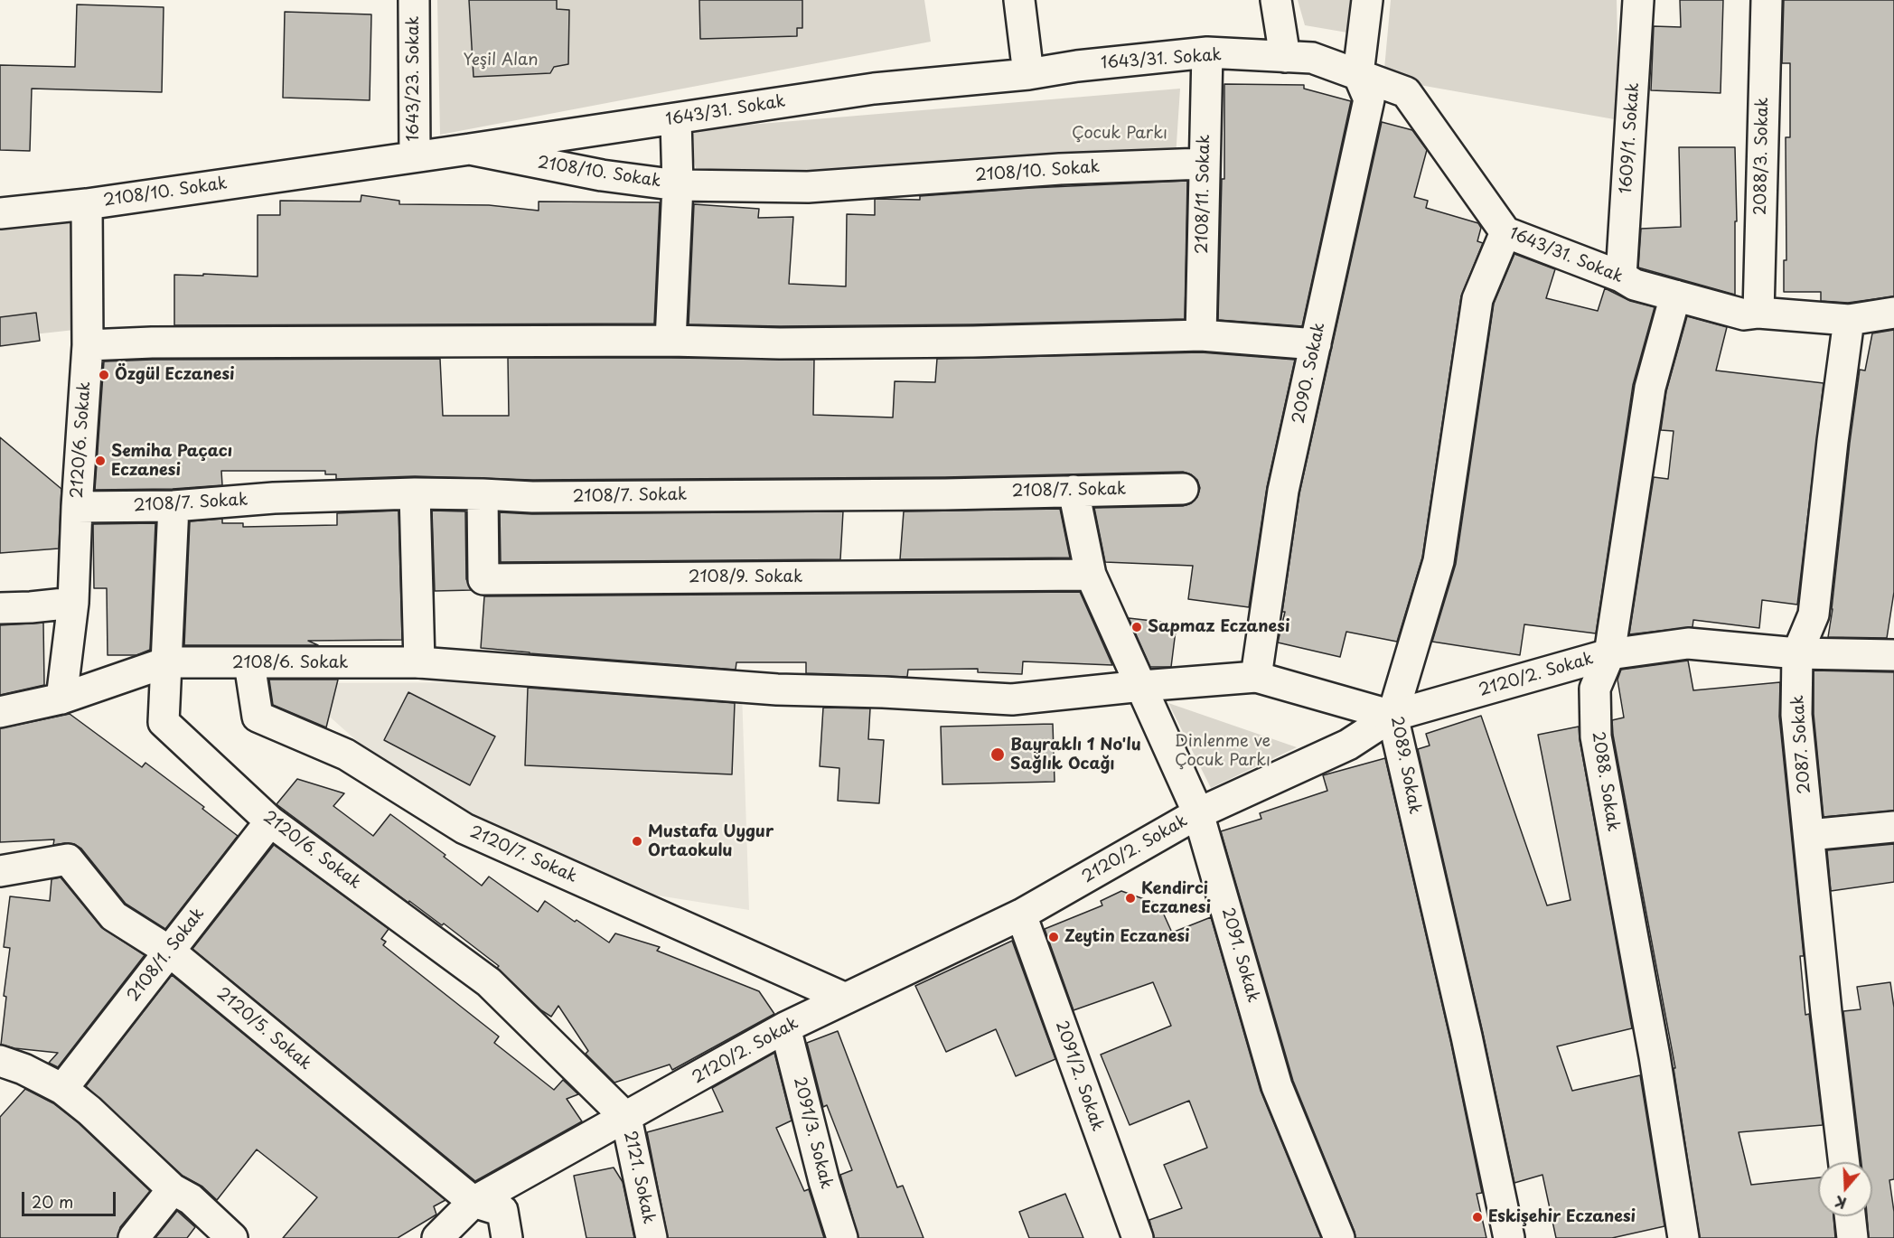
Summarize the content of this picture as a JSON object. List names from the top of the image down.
{
  "streets": {
    "street": [
      "1643/31. Sokak",
      "1643/23. Sokak",
      "1609/1. Sokak",
      "2088/3. Sokak",
      "2108/10. Sokak",
      "2108/11. Sokak",
      "2090. Sokak",
      "2120/6. Sokak",
      "2108/7. Sokak",
      "2108/9. Sokak",
      "2108/6. Sokak",
      "2120/2. Sokak",
      "2087. Sokak",
      "2089. Sokak",
      "2088. Sokak",
      "2120/7. Sokak",
      "2108/1. Sokak",
      "2091. Sokak",
      "2120/5. Sokak",
      "2091/2. Sokak",
      "2091/3. Sokak",
      "2121. Sokak"
    ]
  },
  "crossings": [
    ["1643/31. Sokak", "1609/1. Sokak"],
    ["1643/31. Sokak", "2088/3. Sokak"],
    ["1643/31. Sokak", "2108/10. Sokak"],
    ["1643/31. Sokak", "2108/11. Sokak"],
    ["1643/31. Sokak", "2090. Sokak"],
    ["1643/31. Sokak", "2087. Sokak"],
    ["1643/31. Sokak", "2089. Sokak"],
    ["1643/31. Sokak", "2088. Sokak"],
    ["1643/23. Sokak", "2108/10. Sokak"],
    ["2108/10. Sokak", "2108/11. Sokak"],
    ["2108/10. Sokak", "2120/6. Sokak"],
    ["2090. Sokak", "2108/6. Sokak"],
    ["2120/6. Sokak", "2108/7. Sokak"],
    ["2120/6. Sokak", "2108/6. Sokak"],
    ["2120/6. Sokak", "2120/2. Sokak"],
    ["2120/6. Sokak", "2108/1. Sokak"],
    ["2120/6. Sokak", "2121. Sokak"],
    ["2108/7. Sokak", "2108/9. Sokak"],
    ["2108/7. Sokak", "2091. Sokak"],
    ["2108/9. Sokak", "2091. Sokak"],
    ["2108/6. Sokak", "2120/7. Sokak"],
    ["2108/6. Sokak", "2091. Sokak"],
    ["2120/2. Sokak", "2087. Sokak"],
    ["2120/2. Sokak", "2089. Sokak"],
    ["2120/2. Sokak", "2088. Sokak"],
    ["2120/2. Sokak", "2120/7. Sokak"],
    ["2120/2. Sokak", "2091. Sokak"],
    ["2120/2. Sokak", "2120/5. Sokak"],
    ["2120/2. Sokak", "2091/2. Sokak"],
    ["2120/2. Sokak", "2091/3. Sokak"],
    ["2120/2. Sokak", "2121. Sokak"],
    ["2108/1. Sokak", "2120/5. Sokak"]
  ],
  "parks": ["Yeşil Alan", "Çocuk Parkı", "Dinlenme ve Çocuk Parkı"],
  "places": [
    "Özgül Eczanesi",
    "Semiha Paçacı Eczanesi",
    "Sapmaz Eczanesi",
    "Bayraklı 1 No'lu Sağlık Ocağı",
    "Mustafa Uygur Ortaokulu",
    "Kendirci Eczanesi",
    "Zeytin Eczanesi",
    "Eskişehir Eczanesi"
  ],
  "scale_bar": "20 m",
  "north": "bottom"
}
